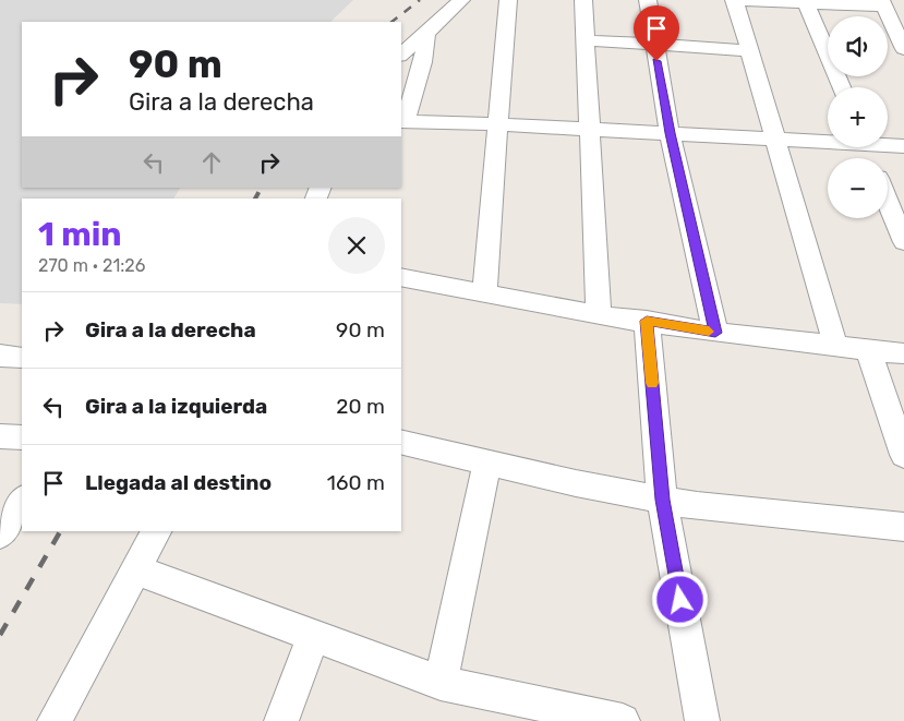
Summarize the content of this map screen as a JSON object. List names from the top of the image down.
{
  "page": {
    "map_buttons": ["+", "−"],
    "turn": ["90 m", "Gira a la derecha"],
    "heading": ["1 min", "270 m · 21:26"],
    "list": [
      {
        "name": "Gira a la derecha",
        "value": "90 m"
      },
      {
        "name": "Gira a la izquierda",
        "value": "20 m"
      },
      {
        "name": "Llegada al destino",
        "value": "160 m"
      }
    ]
  }
}
